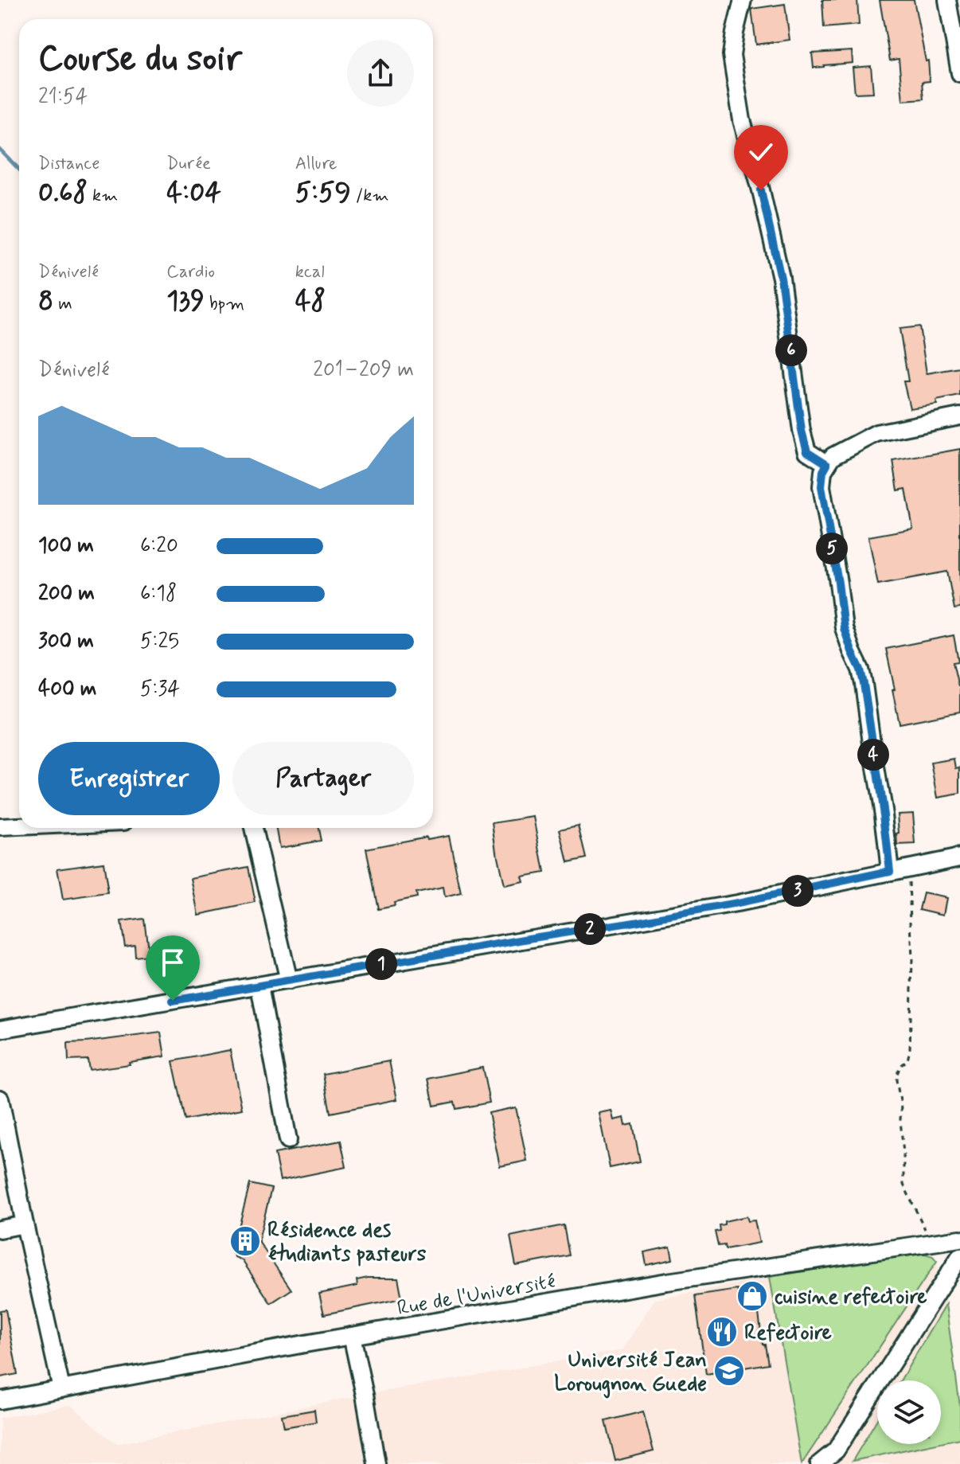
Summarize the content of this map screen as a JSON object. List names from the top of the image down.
{
  "streets": {
    "street": ["Rue de l'Université"]
  },
  "places": {
    "building": ["Résidence des étudiants pasteurs"],
    "shop": ["cuisine refectoire"],
    "restaurant": ["Refectoire"],
    "school or university": ["Université Jean Lorougnon Guede"]
  },
  "page": {
    "heading": ["Course du soir", "21:54"],
    "stats": [
      ["Distance", "0.68 km"],
      ["Durée", "4:04"],
      ["Allure", "5:59 /km"],
      ["Dénivelé", "8 m"],
      ["Cardio", "139 bpm"],
      ["kcal", "48"]
    ],
    "pins": [
      "6",
      "5",
      "4",
      "3",
      "2",
      "1"
    ],
    "chart": ["Dénivelé", "201–209 m"],
    "list": [
      {
        "name": "100 m",
        "note": "6:20"
      },
      {
        "name": "200 m",
        "note": "6:18"
      },
      {
        "name": "300 m",
        "note": "5:25"
      },
      {
        "name": "400 m",
        "note": "5:34"
      }
    ],
    "buttons": ["Enregistrer", "Partager"]
  }
}
